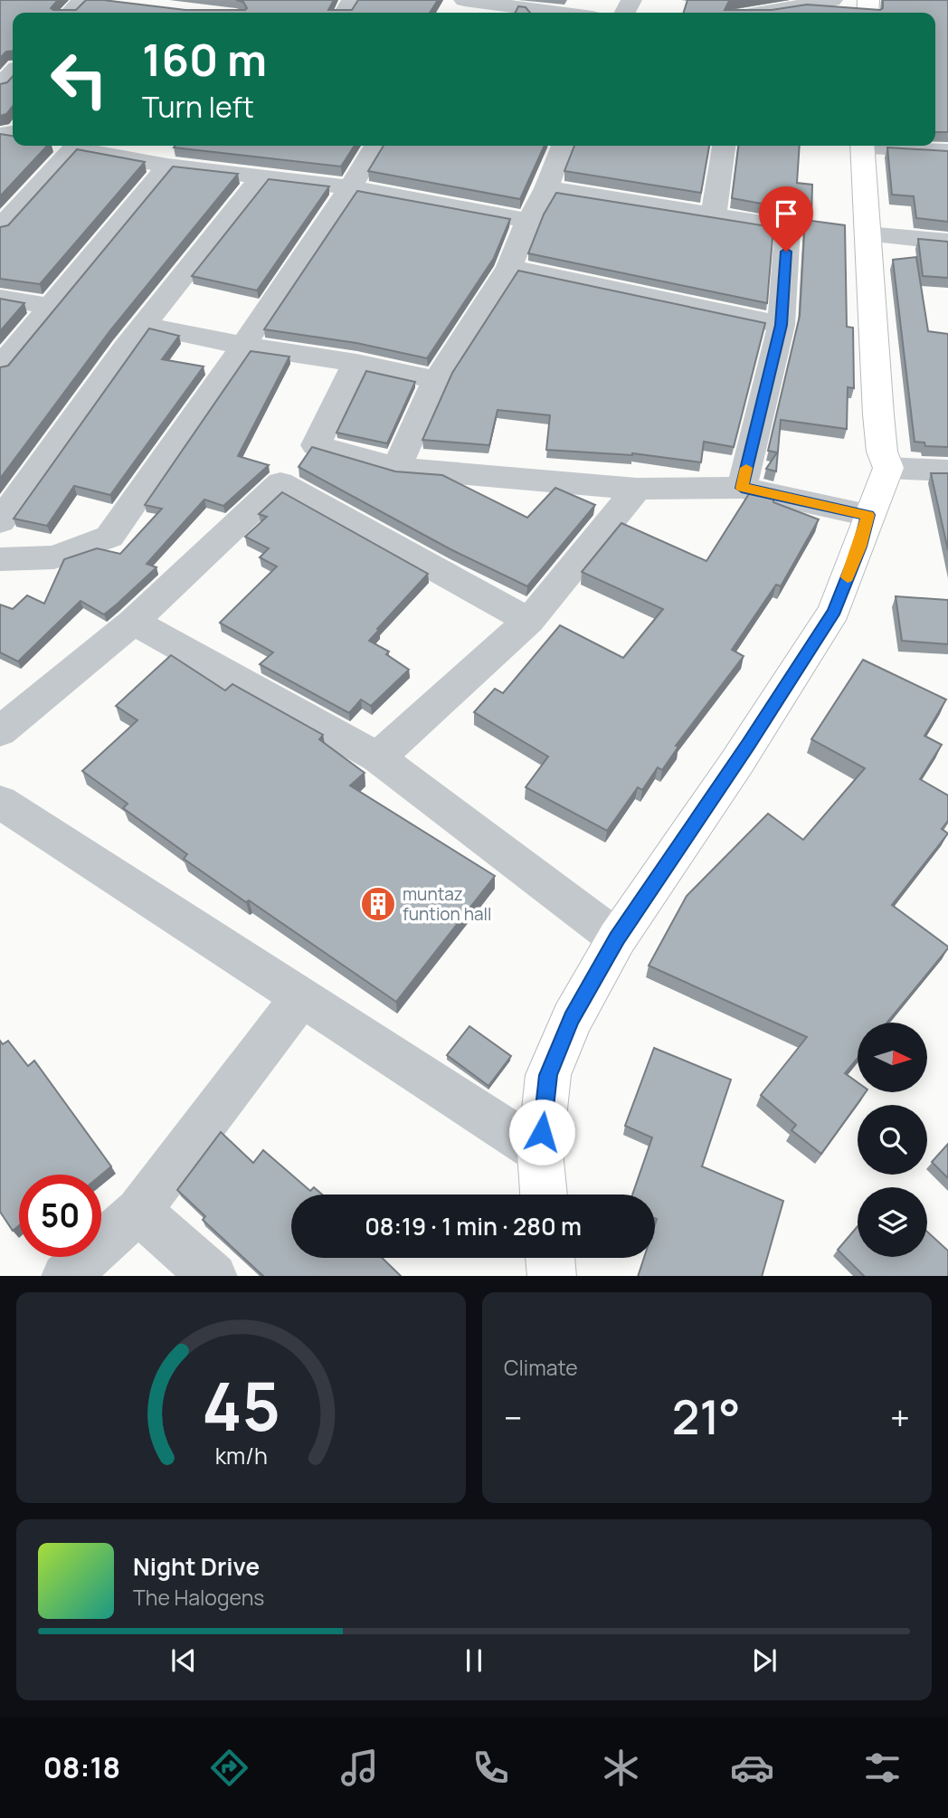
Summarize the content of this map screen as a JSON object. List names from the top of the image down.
{
  "places": {
    "building": ["muntaz funtion hall"]
  },
  "north": "right",
  "page": {
    "turn": ["160 m", "Turn left"],
    "limit": "50",
    "trip": "08:19 · 1 min · 280 m",
    "tile": "Climate",
    "heat": ["−", "21°", "+"],
    "song": ["Night Drive", "The Halogens"],
    "tabs": "08:18",
    "gauge": ["45", "km/h"]
  }
}
